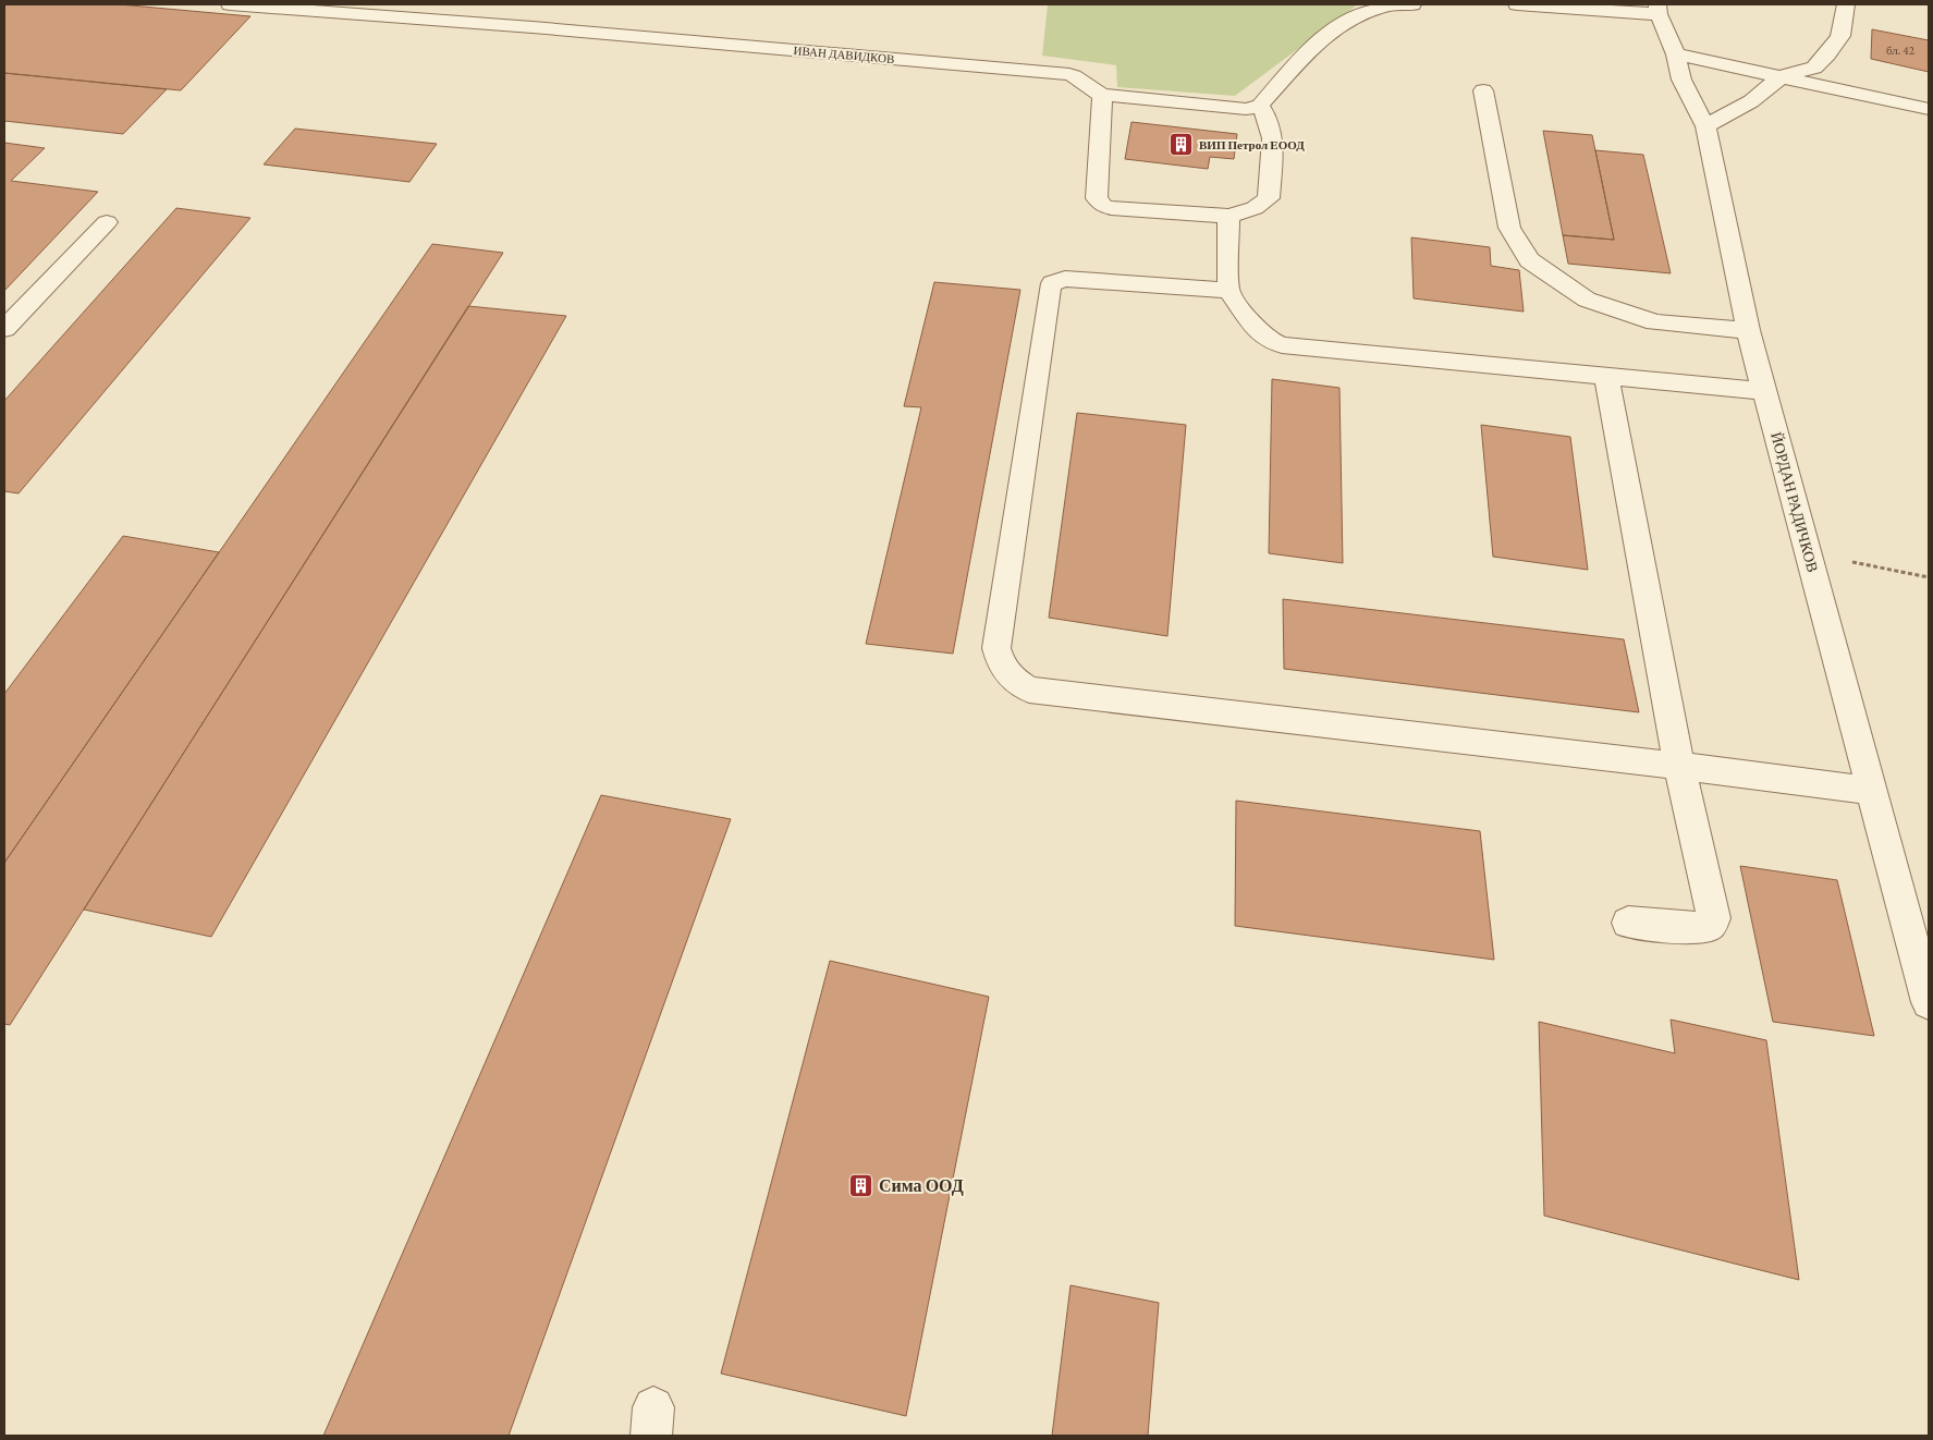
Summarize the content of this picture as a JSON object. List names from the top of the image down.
{
  "streets": {
    "street": ["ИВАН ДАВИДКОВ", "ЙОРДАН РАДИЧКОВ"]
  },
  "places": {
    "building": ["ВИП Петрол ЕООД", "Сима ООД"]
  },
  "house_numbers": ["бл. 42"]
}
